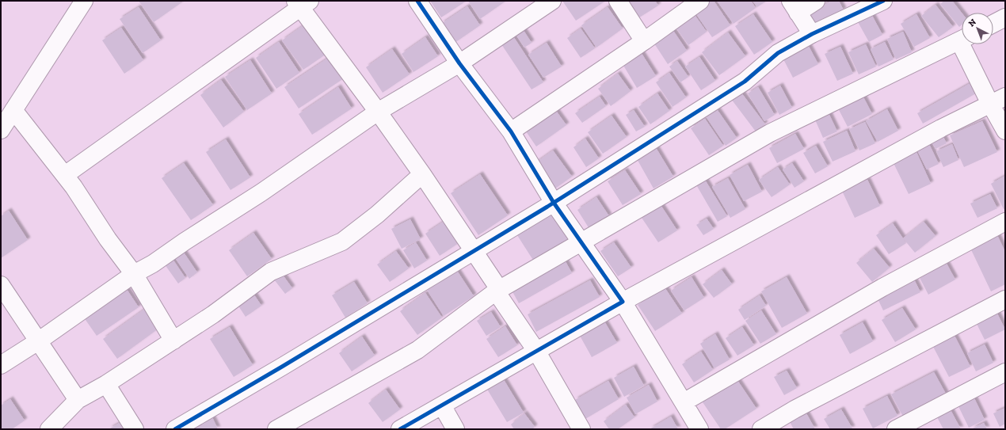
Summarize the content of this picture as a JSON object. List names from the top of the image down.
{
  "north": "top left"
}
